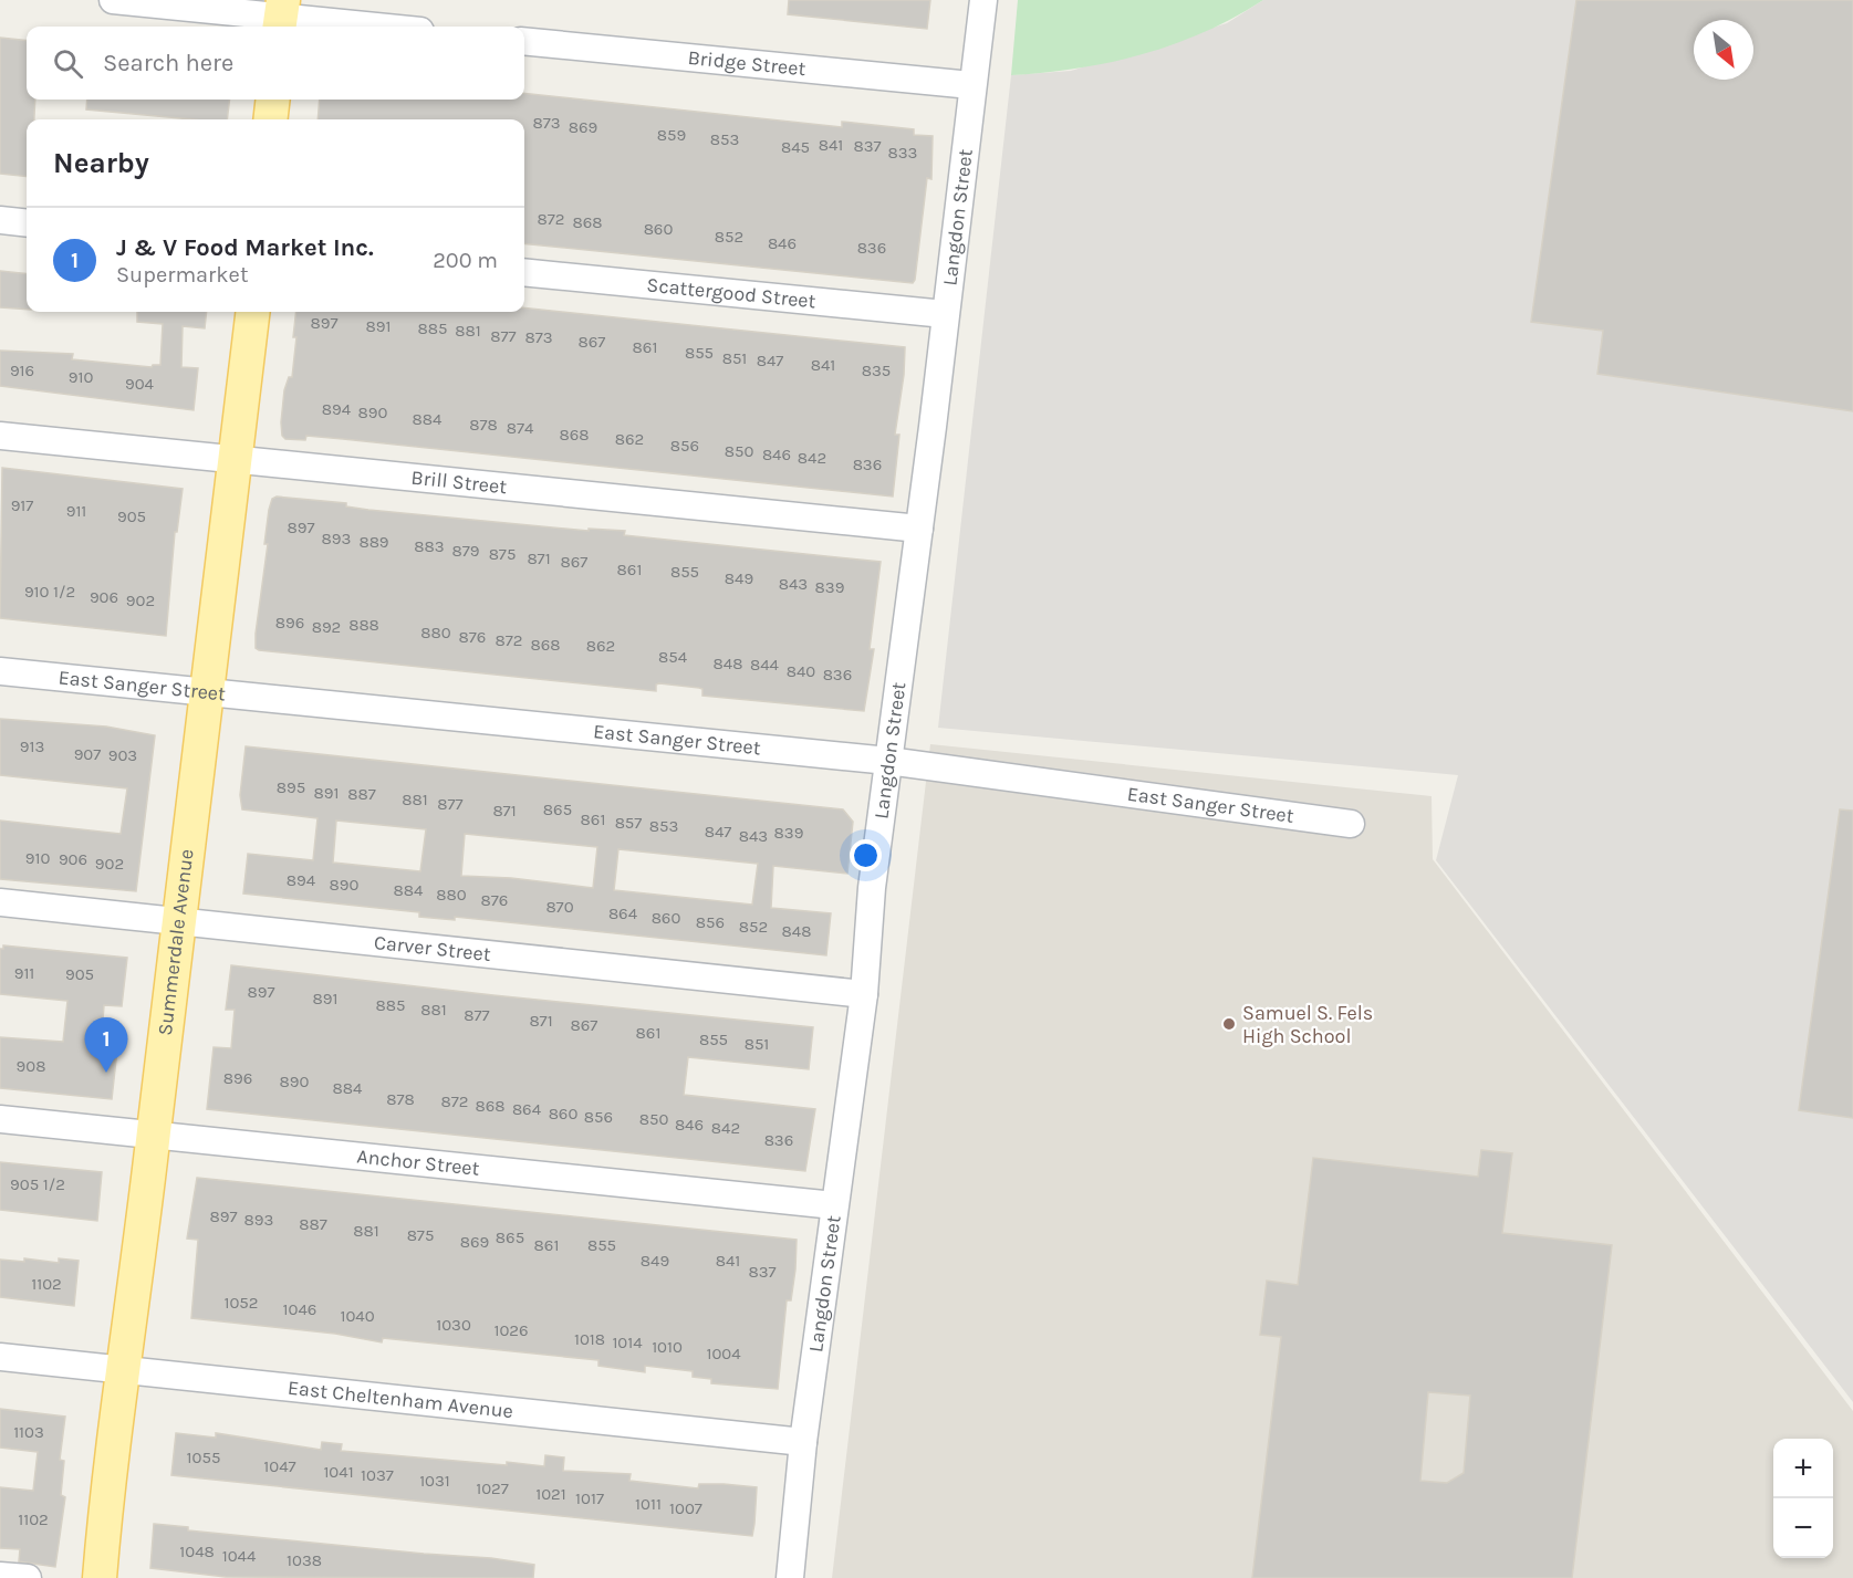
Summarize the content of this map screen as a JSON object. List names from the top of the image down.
{
  "streets": {
    "main road": ["Summerdale Avenue"],
    "street": [
      "Bridge Street",
      "Langdon Street",
      "Scattergood Street",
      "Brill Street",
      "East Sanger Street",
      "Carver Street",
      "Anchor Street",
      "East Cheltenham Avenue"
    ]
  },
  "crossings": [
    ["Bridge Street", "Langdon Street"],
    ["Langdon Street", "Scattergood Street"],
    ["Langdon Street", "Brill Street"],
    ["Langdon Street", "East Sanger Street"],
    ["Langdon Street", "Carver Street"],
    ["Langdon Street", "Anchor Street"],
    ["Langdon Street", "East Cheltenham Avenue"],
    ["Brill Street", "Summerdale Avenue"],
    ["East Sanger Street", "Summerdale Avenue"],
    ["Summerdale Avenue", "Carver Street"],
    ["Summerdale Avenue", "Anchor Street"],
    ["Summerdale Avenue", "East Cheltenham Avenue"]
  ],
  "places": ["Samuel S. Fels High School"],
  "house_numbers": [
    "873",
    "869",
    "859",
    "853",
    "841",
    "837",
    "845",
    "833",
    "872",
    "868",
    "860",
    "852",
    "846",
    "836",
    "897",
    "891",
    "885",
    "881",
    "877",
    "873",
    "867",
    "861",
    "855",
    "851",
    "847",
    "841",
    "916",
    "835",
    "910",
    "904",
    "894",
    "890",
    "884",
    "878",
    "874",
    "868",
    "862",
    "856",
    "850",
    "846",
    "842",
    "836",
    "917",
    "911",
    "905",
    "897",
    "893",
    "889",
    "883",
    "879",
    "875",
    "871",
    "867",
    "861",
    "855",
    "849",
    "843",
    "839",
    "910 1/2",
    "906",
    "902",
    "896",
    "888",
    "892",
    "880",
    "876",
    "872",
    "868",
    "862",
    "854",
    "848",
    "844",
    "840",
    "836",
    "913",
    "907",
    "903",
    "895",
    "891",
    "887",
    "881",
    "877",
    "865",
    "871",
    "861",
    "857",
    "853",
    "847",
    "839",
    "843",
    "910",
    "906",
    "902",
    "894",
    "890",
    "884",
    "880",
    "876",
    "870",
    "864",
    "860",
    "856",
    "852",
    "848",
    "911",
    "905",
    "897",
    "891",
    "885",
    "881",
    "877",
    "871",
    "867",
    "861",
    "855",
    "851",
    "908",
    "896",
    "890",
    "884",
    "878",
    "872",
    "868",
    "864",
    "860",
    "856",
    "850",
    "846",
    "842",
    "836",
    "905 1/2",
    "897",
    "893",
    "887",
    "881",
    "875",
    "865",
    "869",
    "861",
    "855",
    "849",
    "841",
    "837",
    "1102",
    "1052",
    "1046",
    "1040",
    "1030",
    "1026",
    "1018",
    "1014",
    "1010",
    "1004",
    "1103",
    "1055",
    "1047",
    "1041",
    "1037",
    "1031",
    "1027",
    "1021",
    "1017",
    "1011",
    "1007",
    "1102",
    "1048",
    "1044",
    "1038"
  ],
  "north": "bottom right",
  "page": {
    "search": "Search here",
    "heading": "Nearby",
    "list": [
      {
        "mark": "1",
        "name": "J & V Food Market Inc.",
        "note": "Supermarket",
        "value": "200 m"
      }
    ],
    "pins": "1",
    "map_buttons": ["+", "−"]
  }
}
